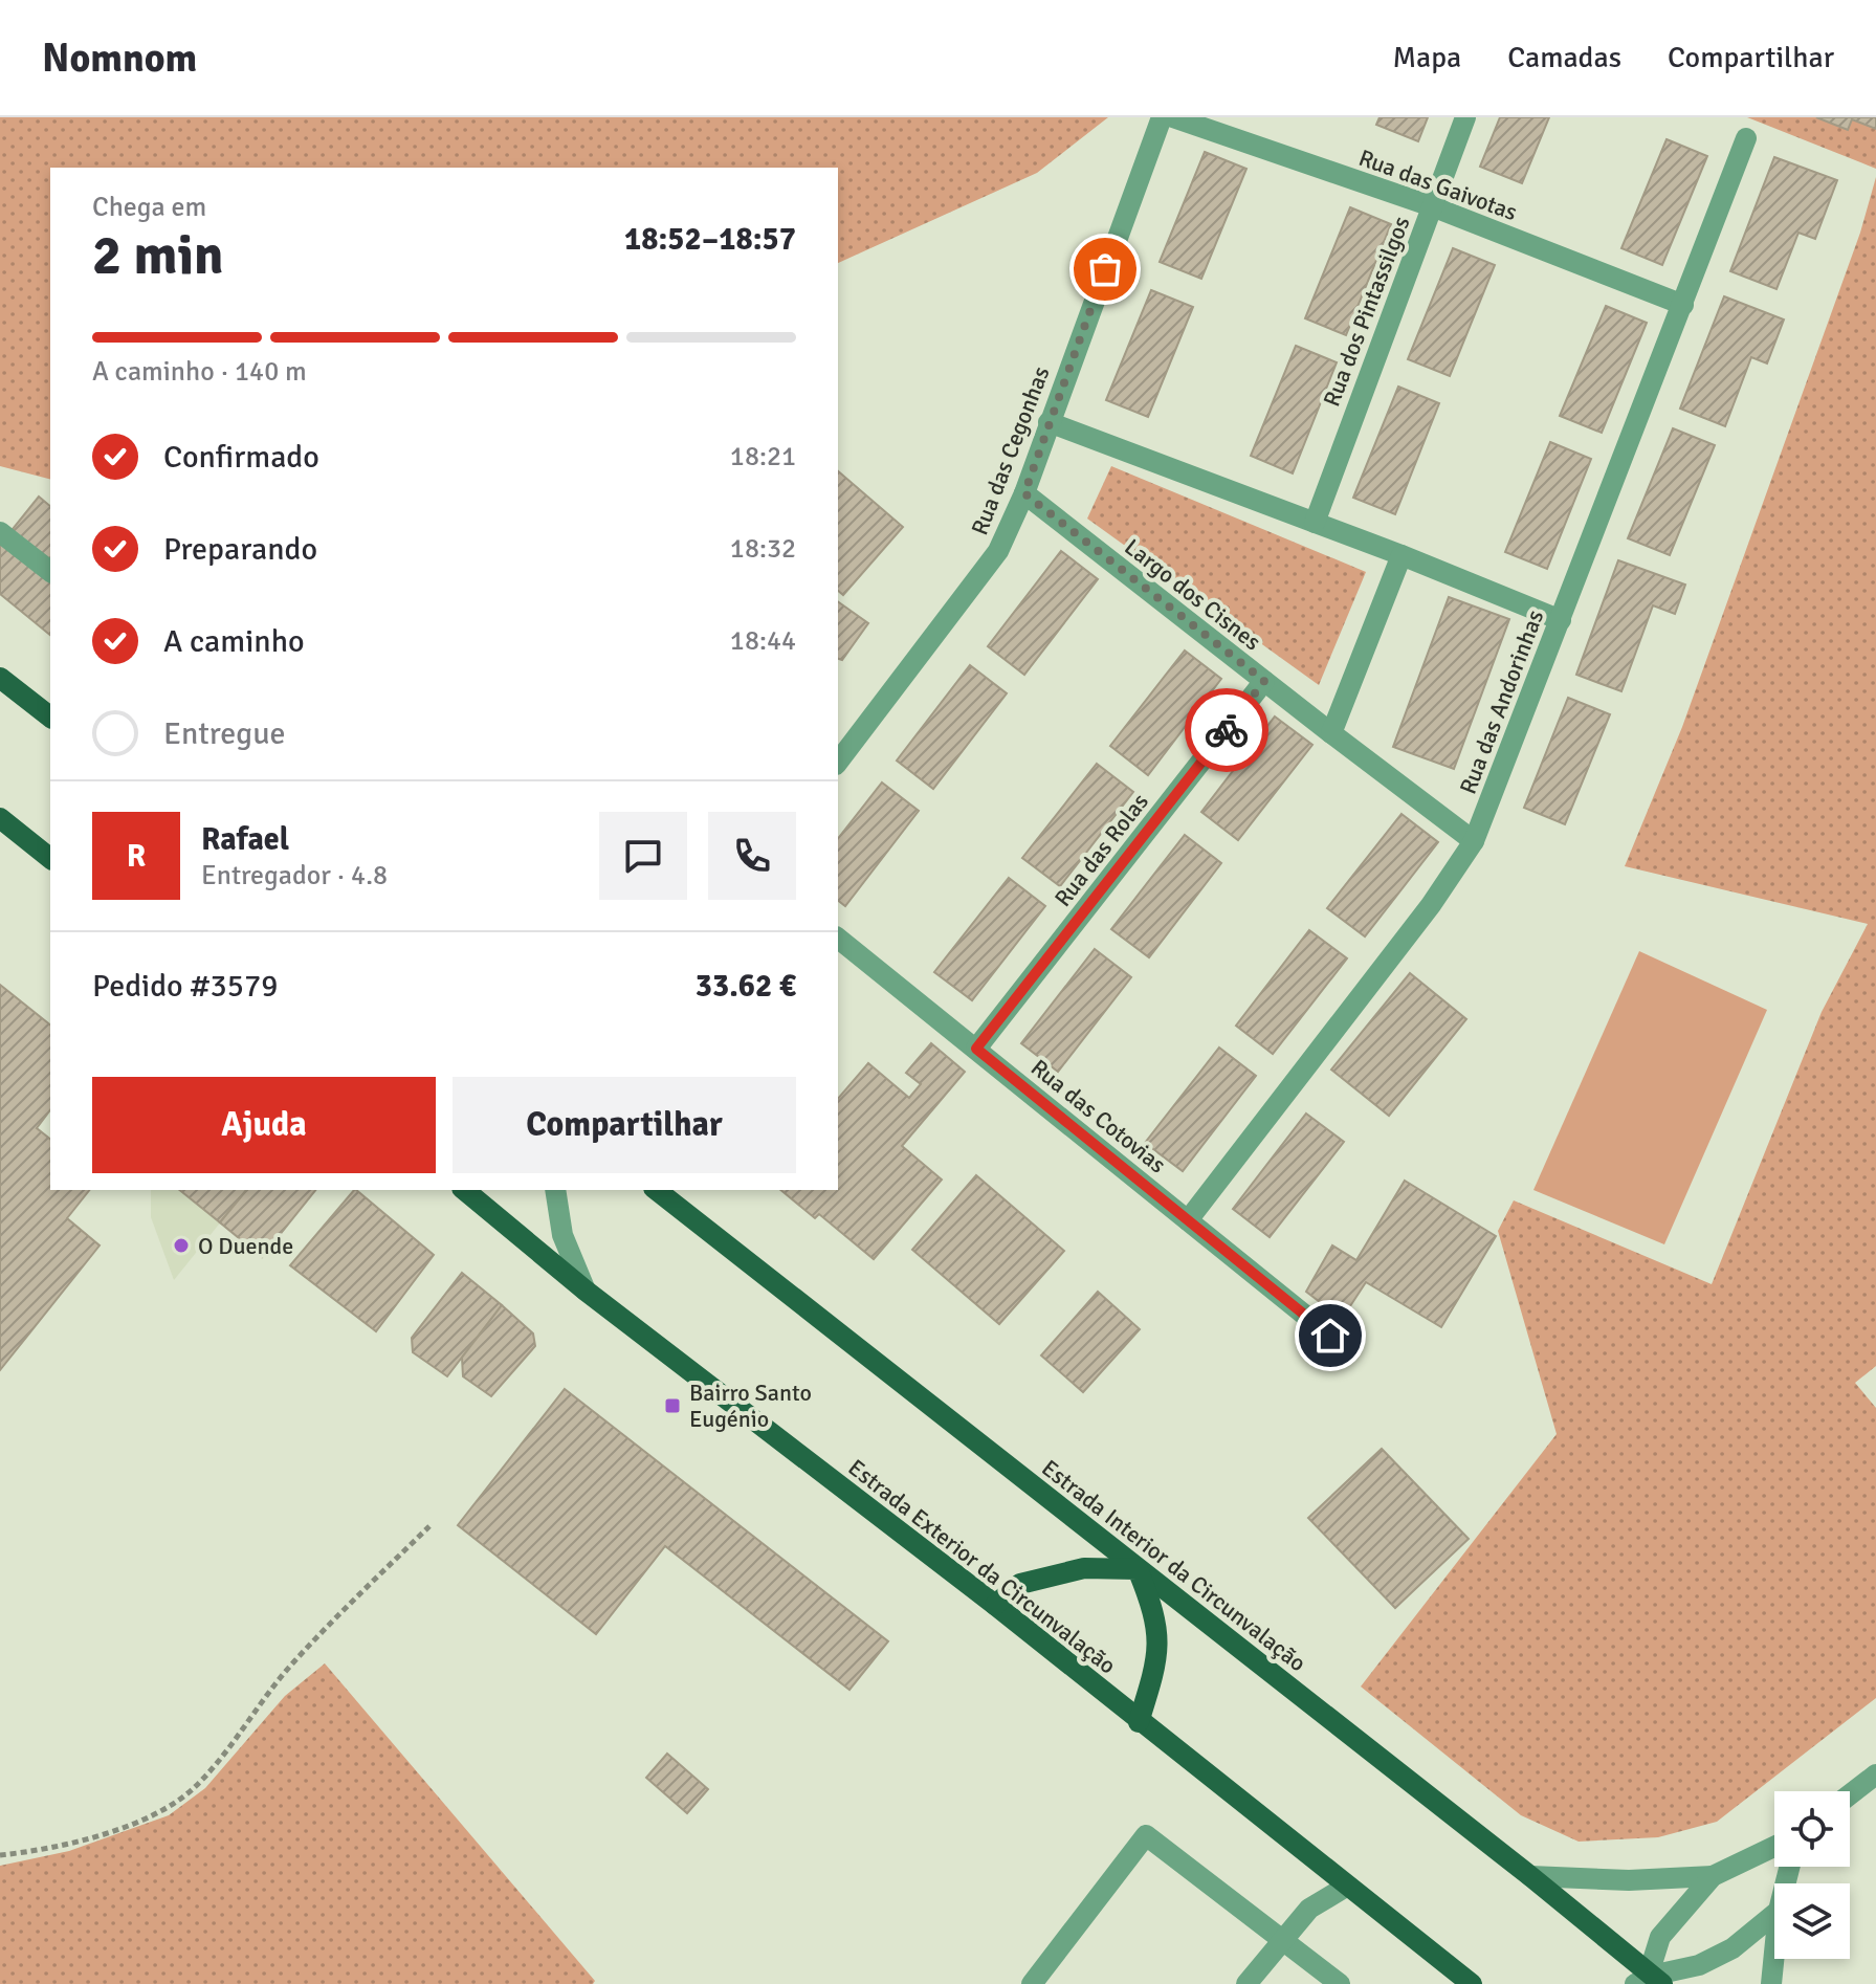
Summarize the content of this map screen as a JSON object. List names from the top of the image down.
{
  "streets": {
    "main road": ["Estrada Interior da Circunvalação", "Estrada Exterior da Circunvalação"],
    "street": [
      "Rua das Gaivotas",
      "Rua dos Pintassilgos",
      "Rua das Cegonhas",
      "Largo dos Cisnes",
      "Rua das Andorinhas",
      "Rua das Rolas",
      "Rua das Cotovias"
    ]
  },
  "crossings": [
    ["Rua das Gaivotas", "Rua dos Pintassilgos"],
    ["Rua das Gaivotas", "Rua das Andorinhas"],
    ["Rua das Cegonhas", "Largo dos Cisnes"],
    ["Largo dos Cisnes", "Rua das Andorinhas"],
    ["Largo dos Cisnes", "Rua das Rolas"],
    ["Rua das Andorinhas", "Rua das Cotovias"],
    ["Rua das Rolas", "Rua das Cotovias"]
  ],
  "places": {
    "other": ["O Duende"],
    "transit": ["Bairro Santo Eugénio"]
  },
  "page": {
    "header": "Nomnom",
    "nav": ["Mapa", "Camadas", "Compartilhar"],
    "heading": ["2 min", "Chega em", "18:52–18:57"],
    "panel": [
      "Rafael",
      "Entregador · 4.8",
      "Pedido #3579",
      "33.62 €"
    ],
    "bar": "A caminho · 140 m",
    "list": [
      ["Confirmado", "18:21"],
      ["Preparando", "18:32"],
      ["A caminho", "18:44"],
      "Entregue"
    ],
    "round": "R",
    "buttons": ["Ajuda", "Compartilhar"]
  }
}
